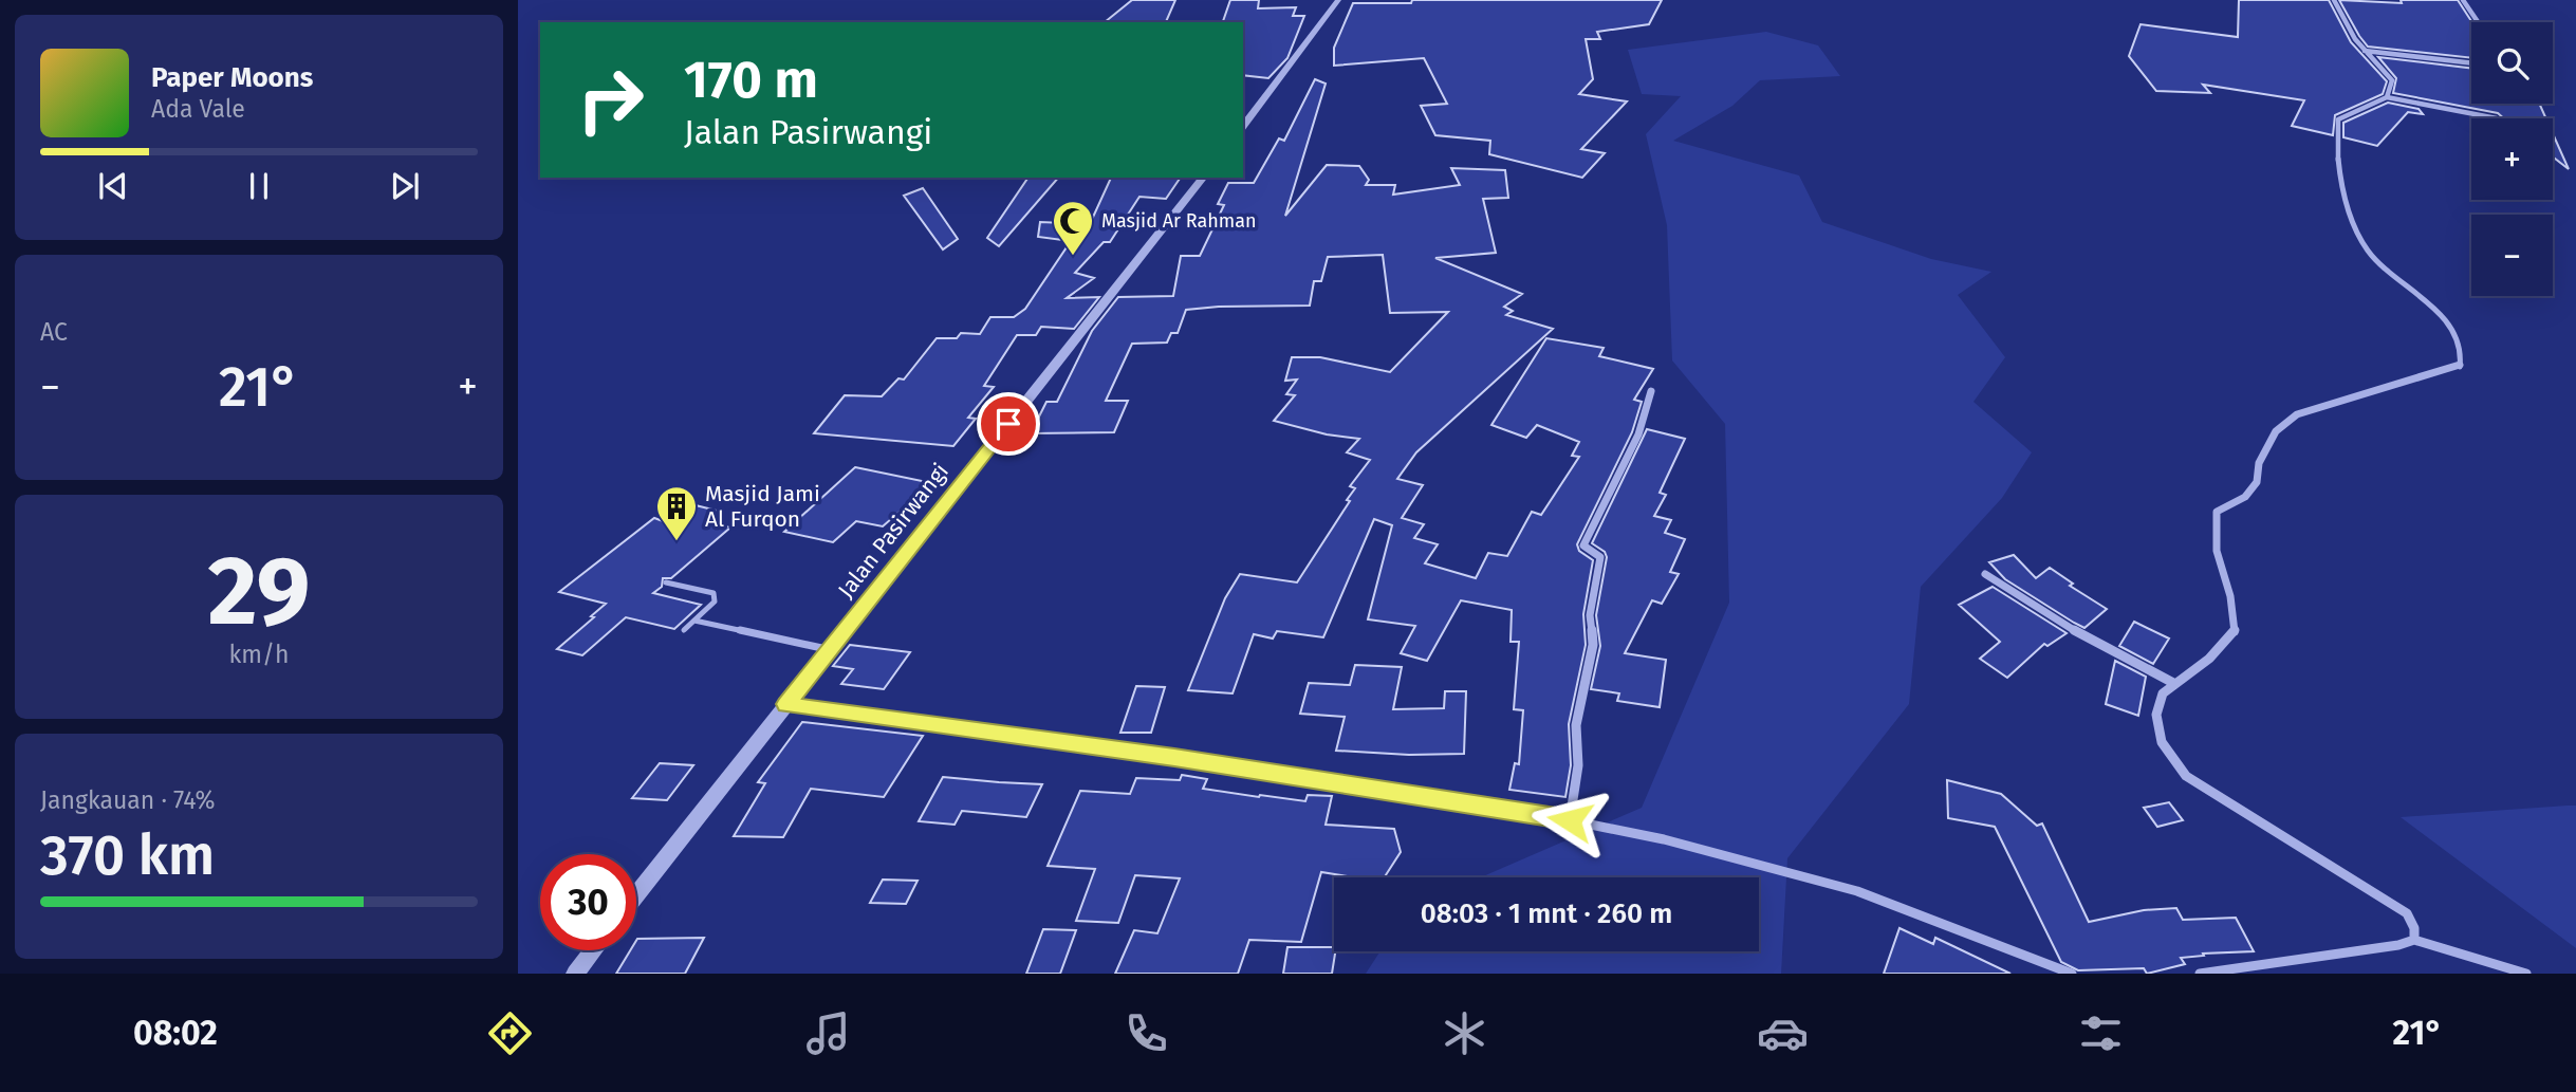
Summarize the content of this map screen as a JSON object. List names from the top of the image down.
{
  "streets": {
    "street": ["Jalan Pasirwangi"]
  },
  "places": {
    "mosque": ["Masjid Ar Rahman"],
    "building": ["Masjid Jami Al Furqon"]
  },
  "page": {
    "map_buttons": ["+", "−"],
    "turn": ["170 m", "Jalan Pasirwangi"],
    "song": ["Paper Moons", "Ada Vale"],
    "tile": [
      "AC",
      ["29", "km/h"],
      ["Jangkauan · 74%", "370 km"]
    ],
    "heat": ["−", "21°", "+"],
    "limit": "30",
    "trip": "08:03 · 1 mnt · 260 m",
    "tabs": ["08:02", "21°"]
  }
}
